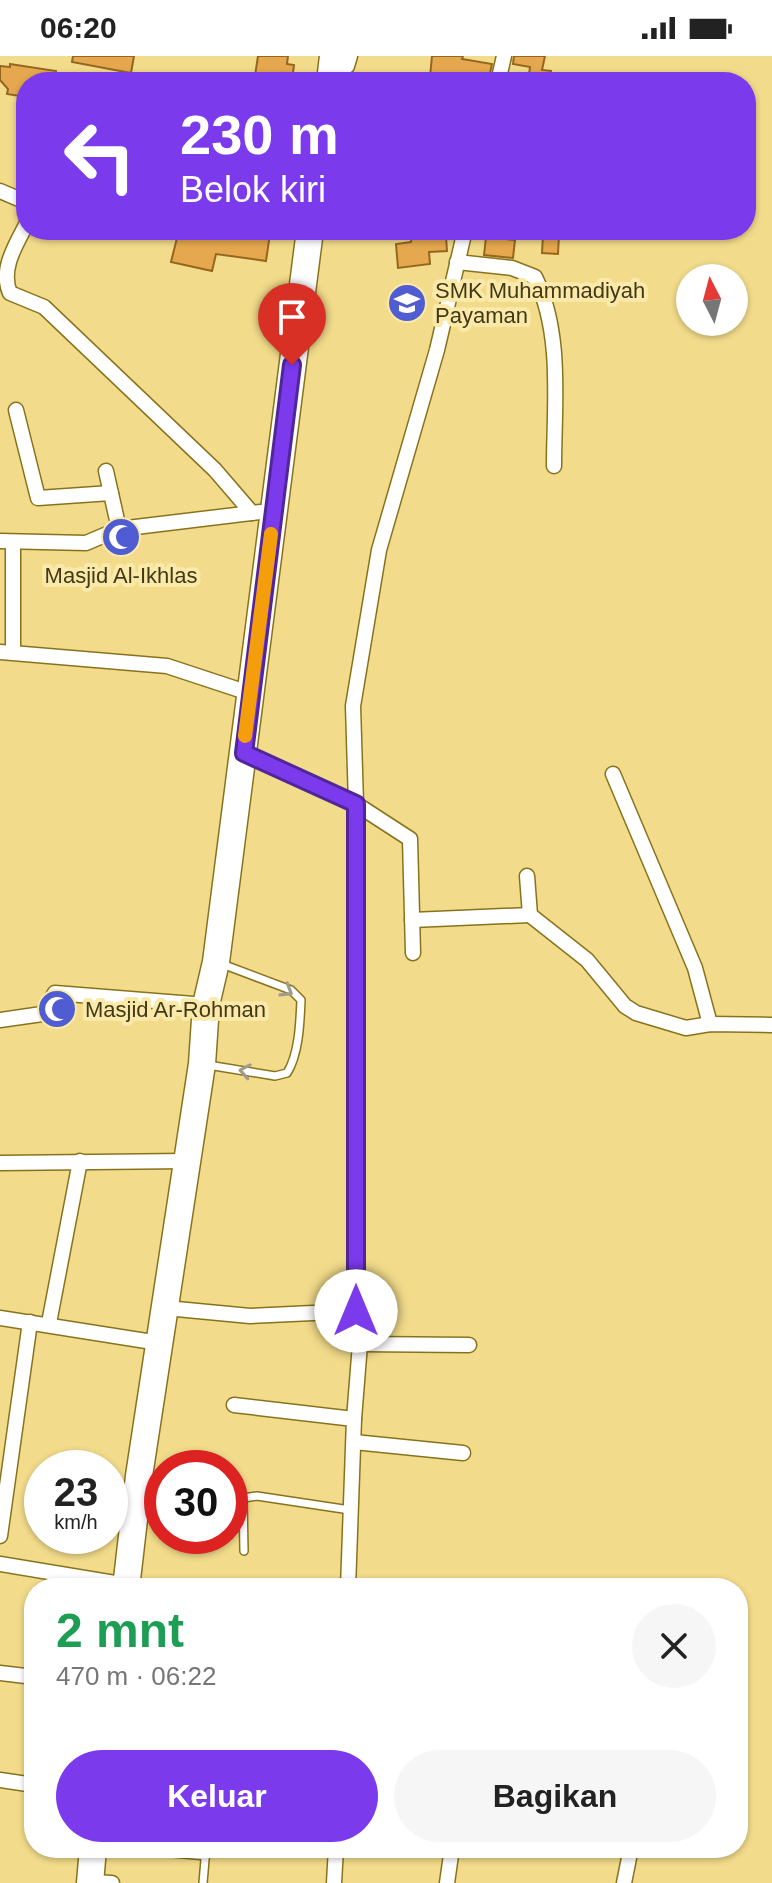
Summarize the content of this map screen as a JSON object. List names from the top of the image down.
{
  "places": {
    "school or university": ["SMK Muhammadiyah Payaman"],
    "mosque": ["Masjid Al-Ikhlas", "Masjid Ar-Rohman"]
  },
  "north": "top",
  "page": {
    "status": "06:20",
    "turn": ["230 m", "Belok kiri"],
    "speed": "23 km/h",
    "limit": "30",
    "heading": ["2 mnt", "470 m · 06:22"],
    "buttons": ["Keluar", "Bagikan"]
  }
}
